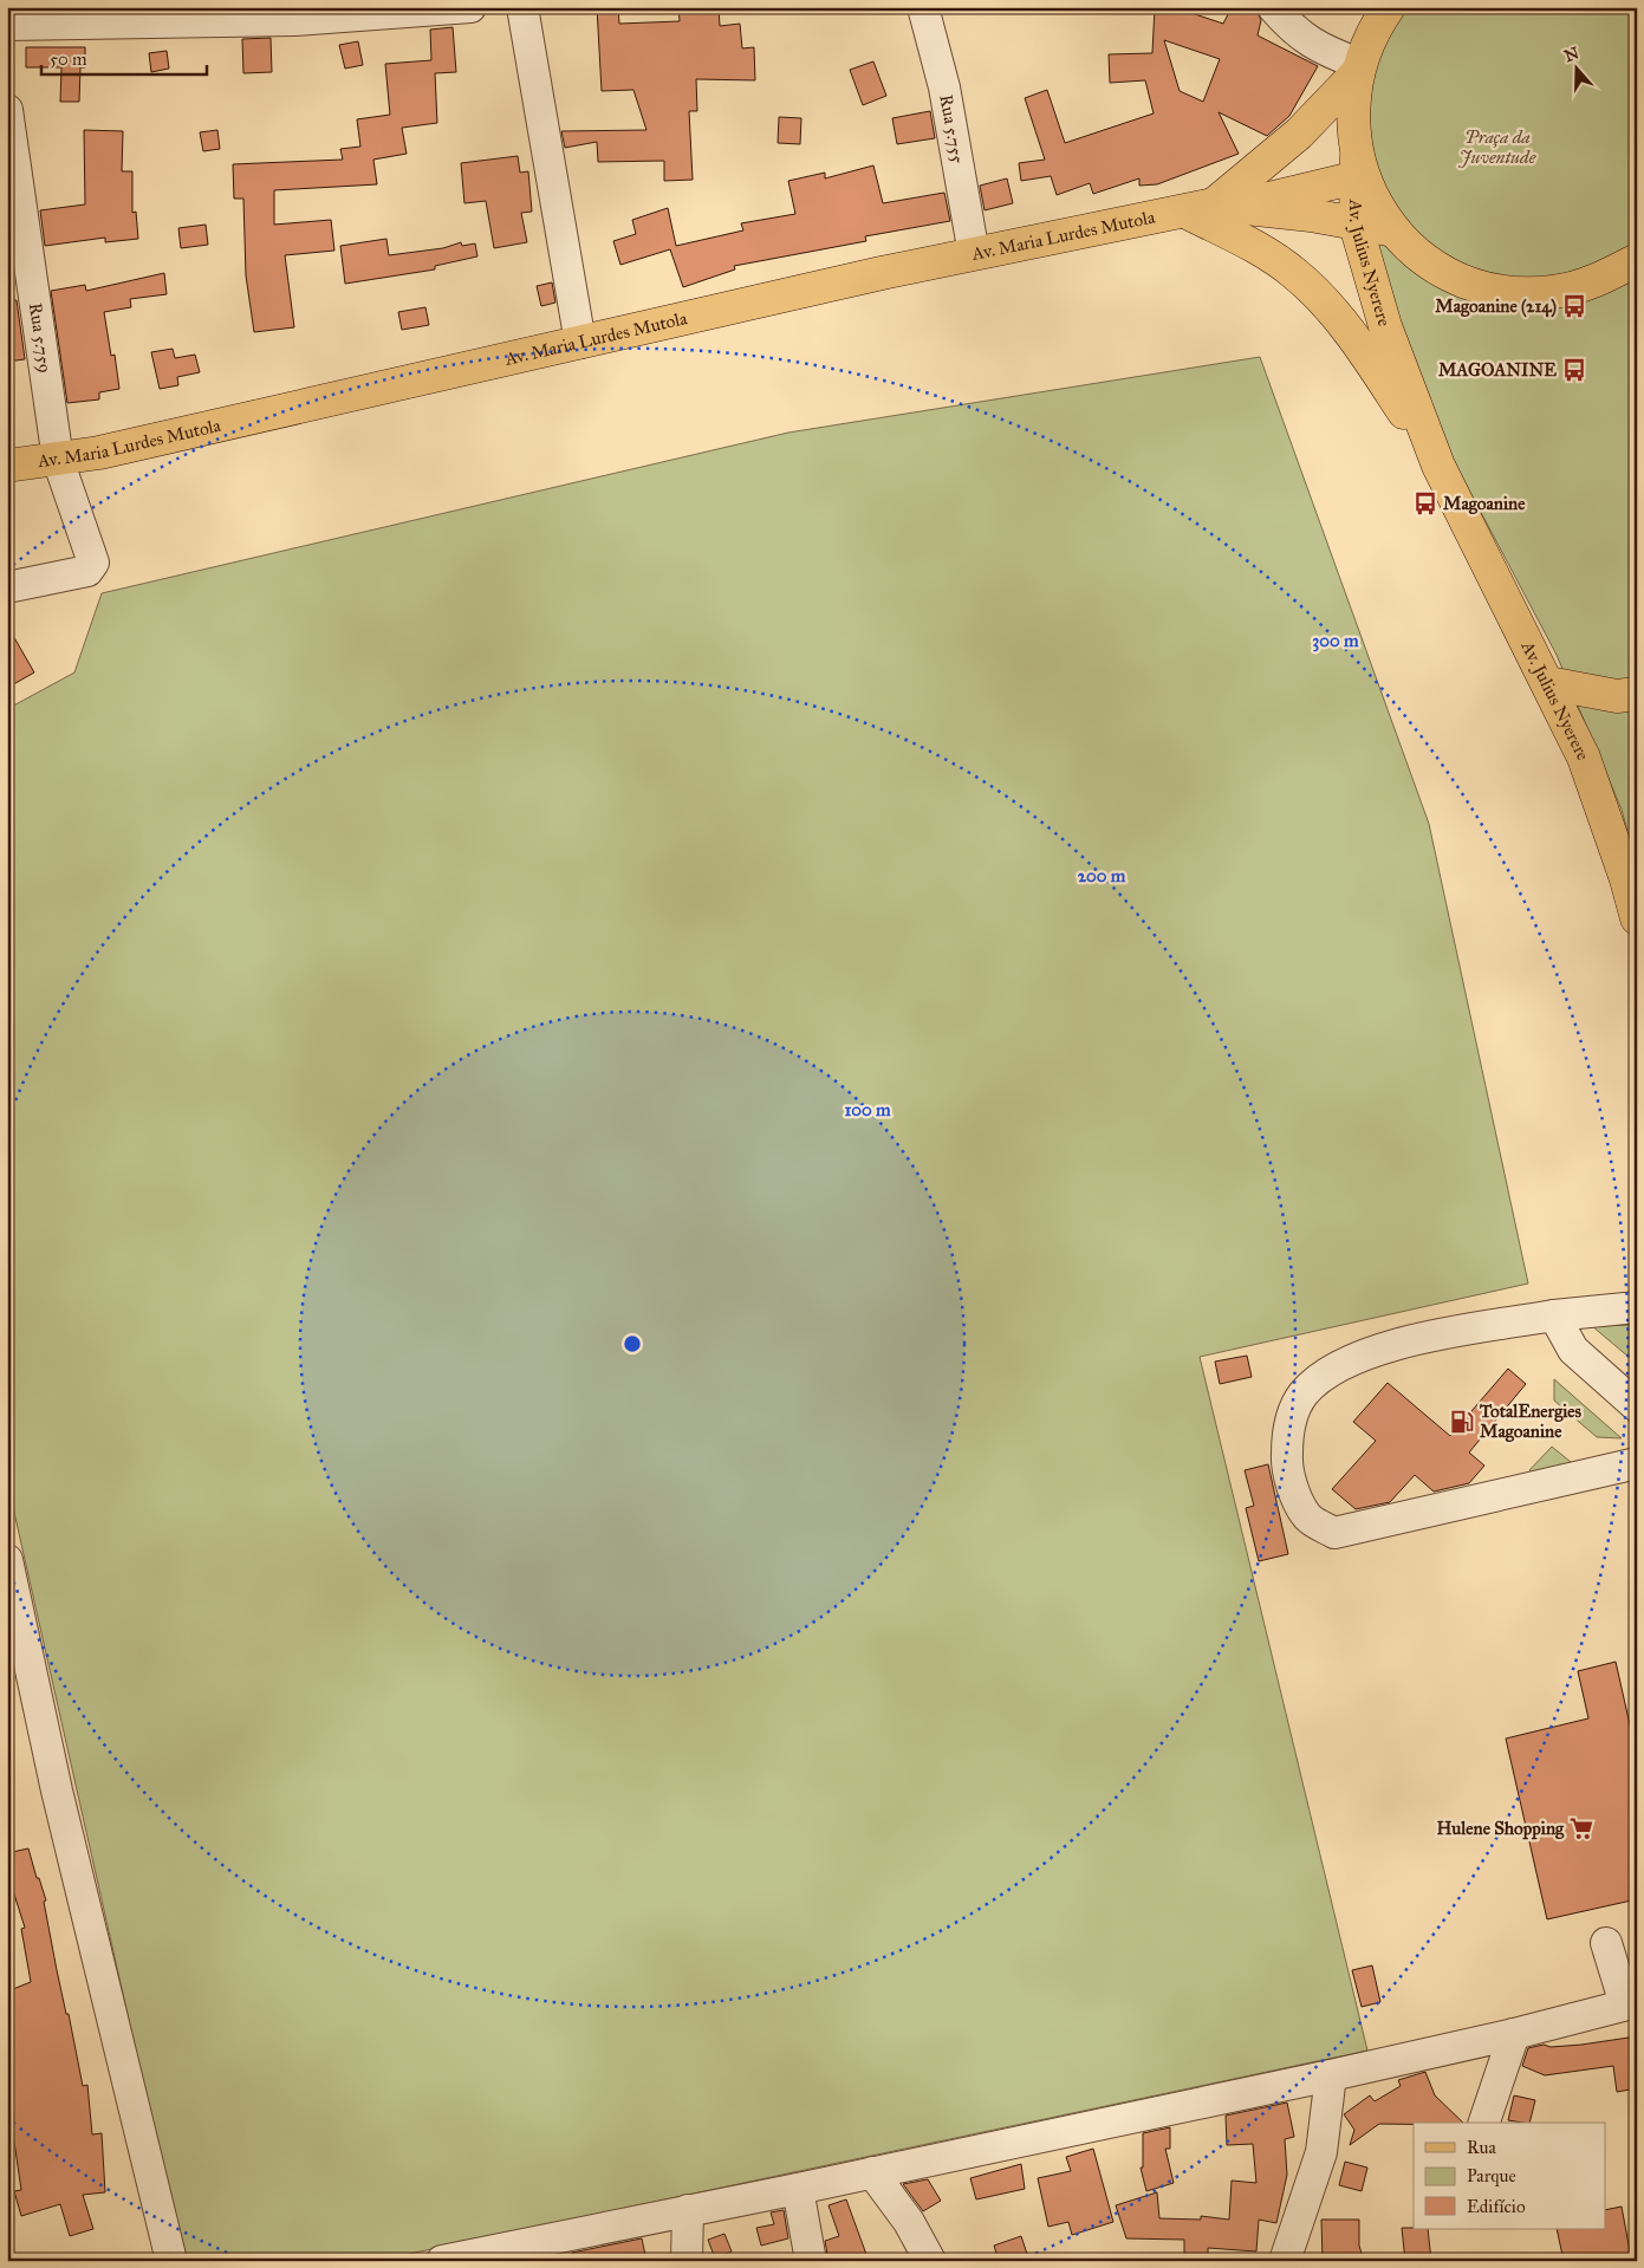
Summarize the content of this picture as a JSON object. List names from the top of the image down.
{
  "streets": {
    "main road": ["Av. Maria Lurdes Mutola", "Av. Julius Nyerere"],
    "street": ["Rua 5.755", "Rua 5.759"]
  },
  "crossings": [
    ["Rua 5.755", "Av. Maria Lurdes Mutola"],
    ["Av. Maria Lurdes Mutola", "Rua 5.759"]
  ],
  "parks": ["Praça da Juventude"],
  "places": {
    "bus stop": ["Magoanine (214)", "MAGOANINE", "Magoanine"],
    "fuel station": ["TotalEnergies Magoanine"],
    "supermarket": ["Hulene Shopping"]
  },
  "legend": ["Rua", "Parque", "Edifício"],
  "scale_bar": "50 m",
  "north": "top",
  "rings": ["300 m", "200 m", "100 m"]
}
